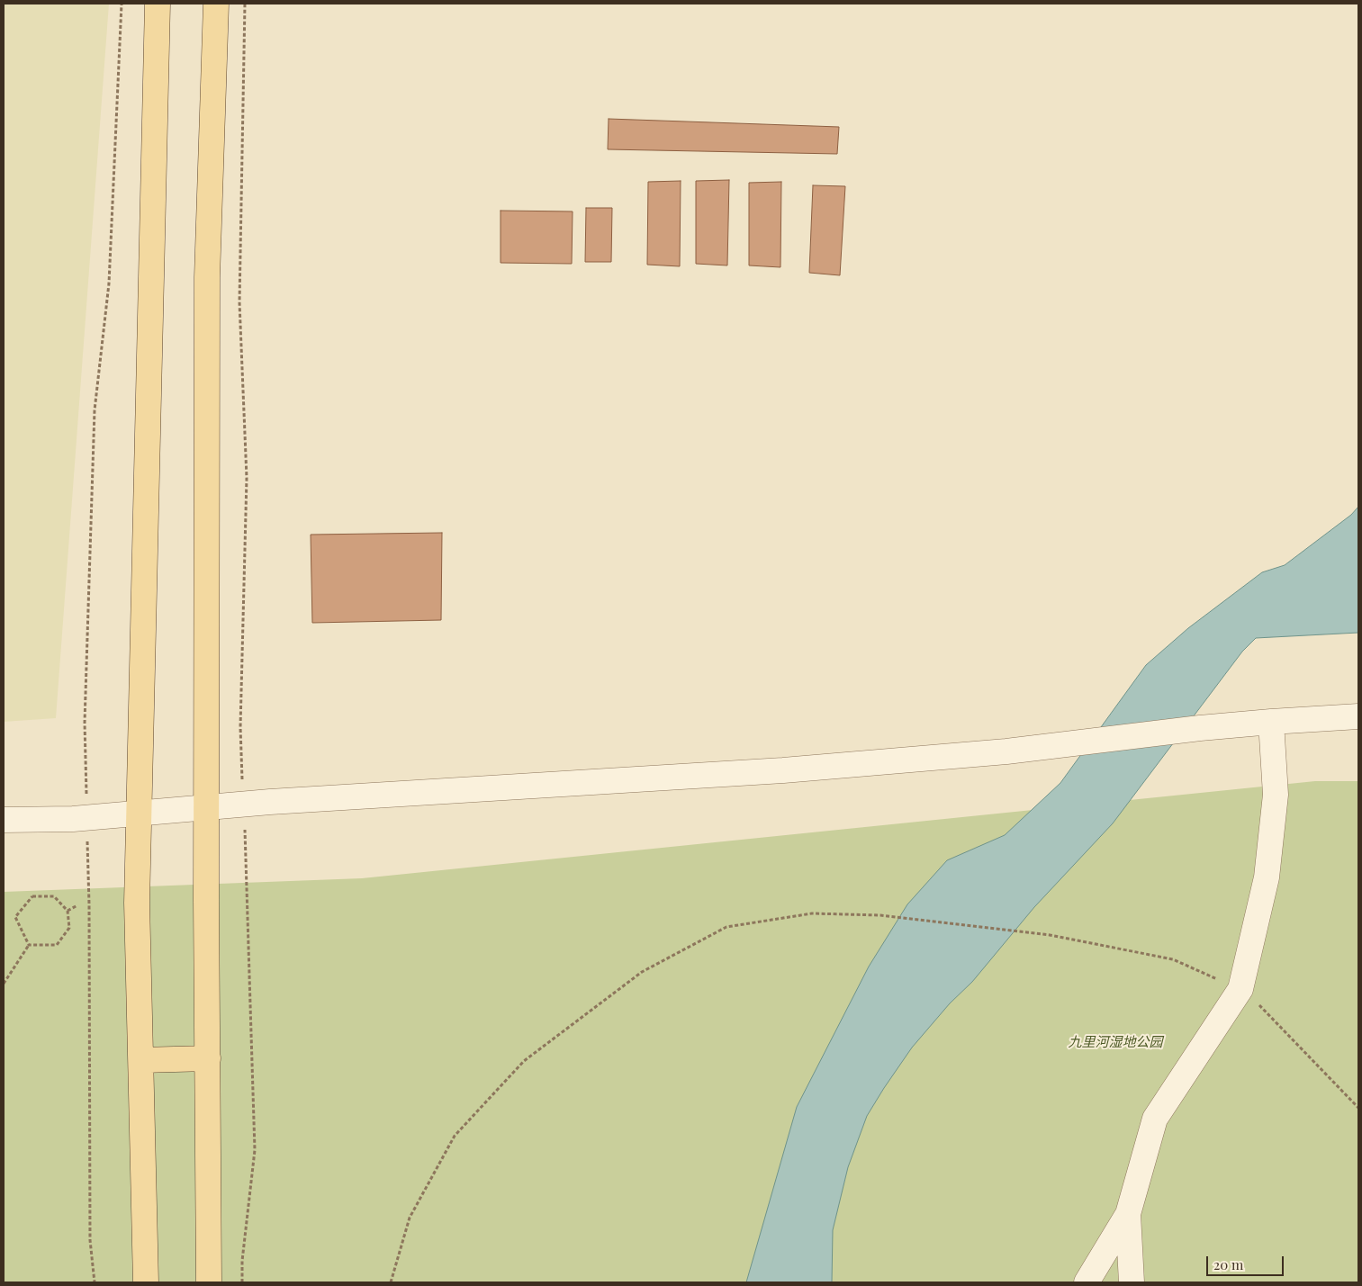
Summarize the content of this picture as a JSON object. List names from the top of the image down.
{
  "parks": ["九里河湿地公园"],
  "scale_bar": "20 m"
}
